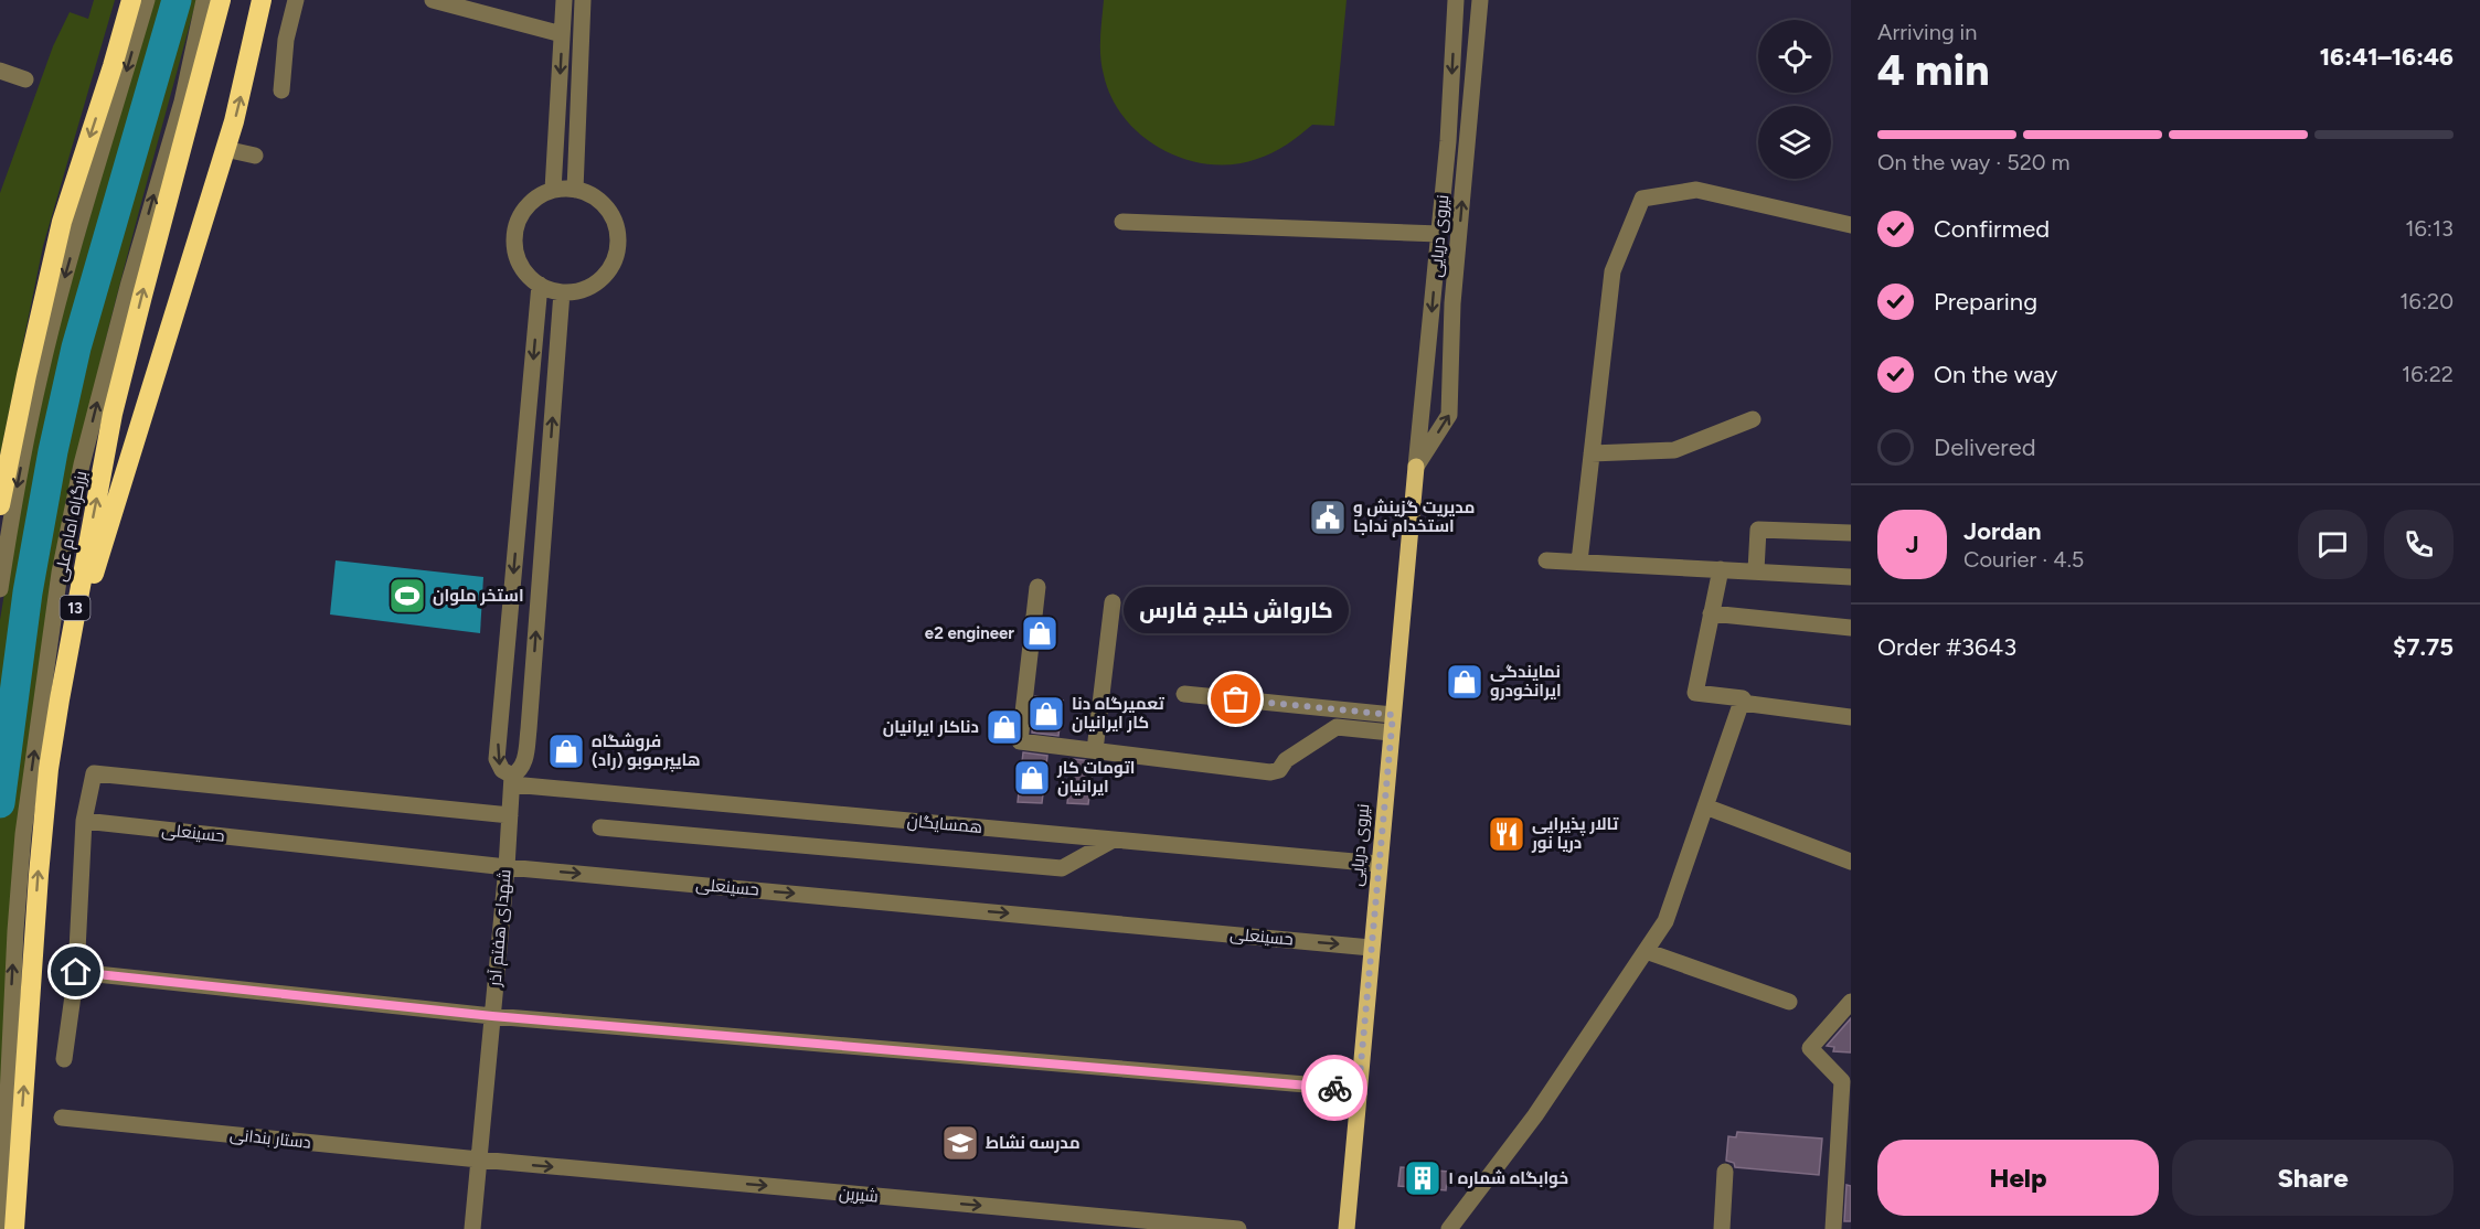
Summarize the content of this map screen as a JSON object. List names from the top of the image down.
{
  "streets": {
    "highway": ["بزرگراه امام علی", "13"],
    "main road": ["نیروی دریایی"],
    "street": [
      "همسایگان",
      "حسینعلی",
      "شهدای هفتم آذر",
      "دستار بندانی",
      "شیرین"
    ]
  },
  "crossings": [
    ["نیروی دریایی", "همسایگان"],
    ["نیروی دریایی", "حسینعلی"],
    ["همسایگان", "شهدای هفتم آذر"],
    ["حسینعلی", "شهدای هفتم آذر"],
    ["شهدای هفتم آذر", "دستار بندانی"],
    ["شهدای هفتم آذر", "شیرین"],
    ["دستار بندانی", "شیرین"]
  ],
  "places": {
    "public building": ["مدیریت گزینش و استخدام نداجا"],
    "sports": ["استخر ملوان"],
    "shop": [
      "e2 engineer",
      "نمایندگی ایرانخودرو",
      "تعمیرگاه دنا کار ایرانیان",
      "دناکار ایرانیان",
      "فروشگاه هایپرموبو (راد)",
      "اتومات کار ایرانیان"
    ],
    "other": ["کارواش خلیج فارس"],
    "restaurant": ["تالار پذیرایی دریا نور"],
    "school or university": ["مدرسه نشاط"],
    "building": ["خوابگاه شماره ۱"]
  },
  "page": {
    "heading": ["4 min", "Arriving in", "16:41–16:46"],
    "panel": [
      "Jordan",
      "Courier · 4.5",
      "Order #3643",
      "$7.75"
    ],
    "bar": "On the way · 520 m",
    "list": [
      ["Confirmed", "16:13"],
      ["Preparing", "16:20"],
      ["On the way", "16:22"],
      "Delivered"
    ],
    "round": "J",
    "bubble": "کارواش خلیج فارس",
    "buttons": ["Help", "Share"]
  }
}
